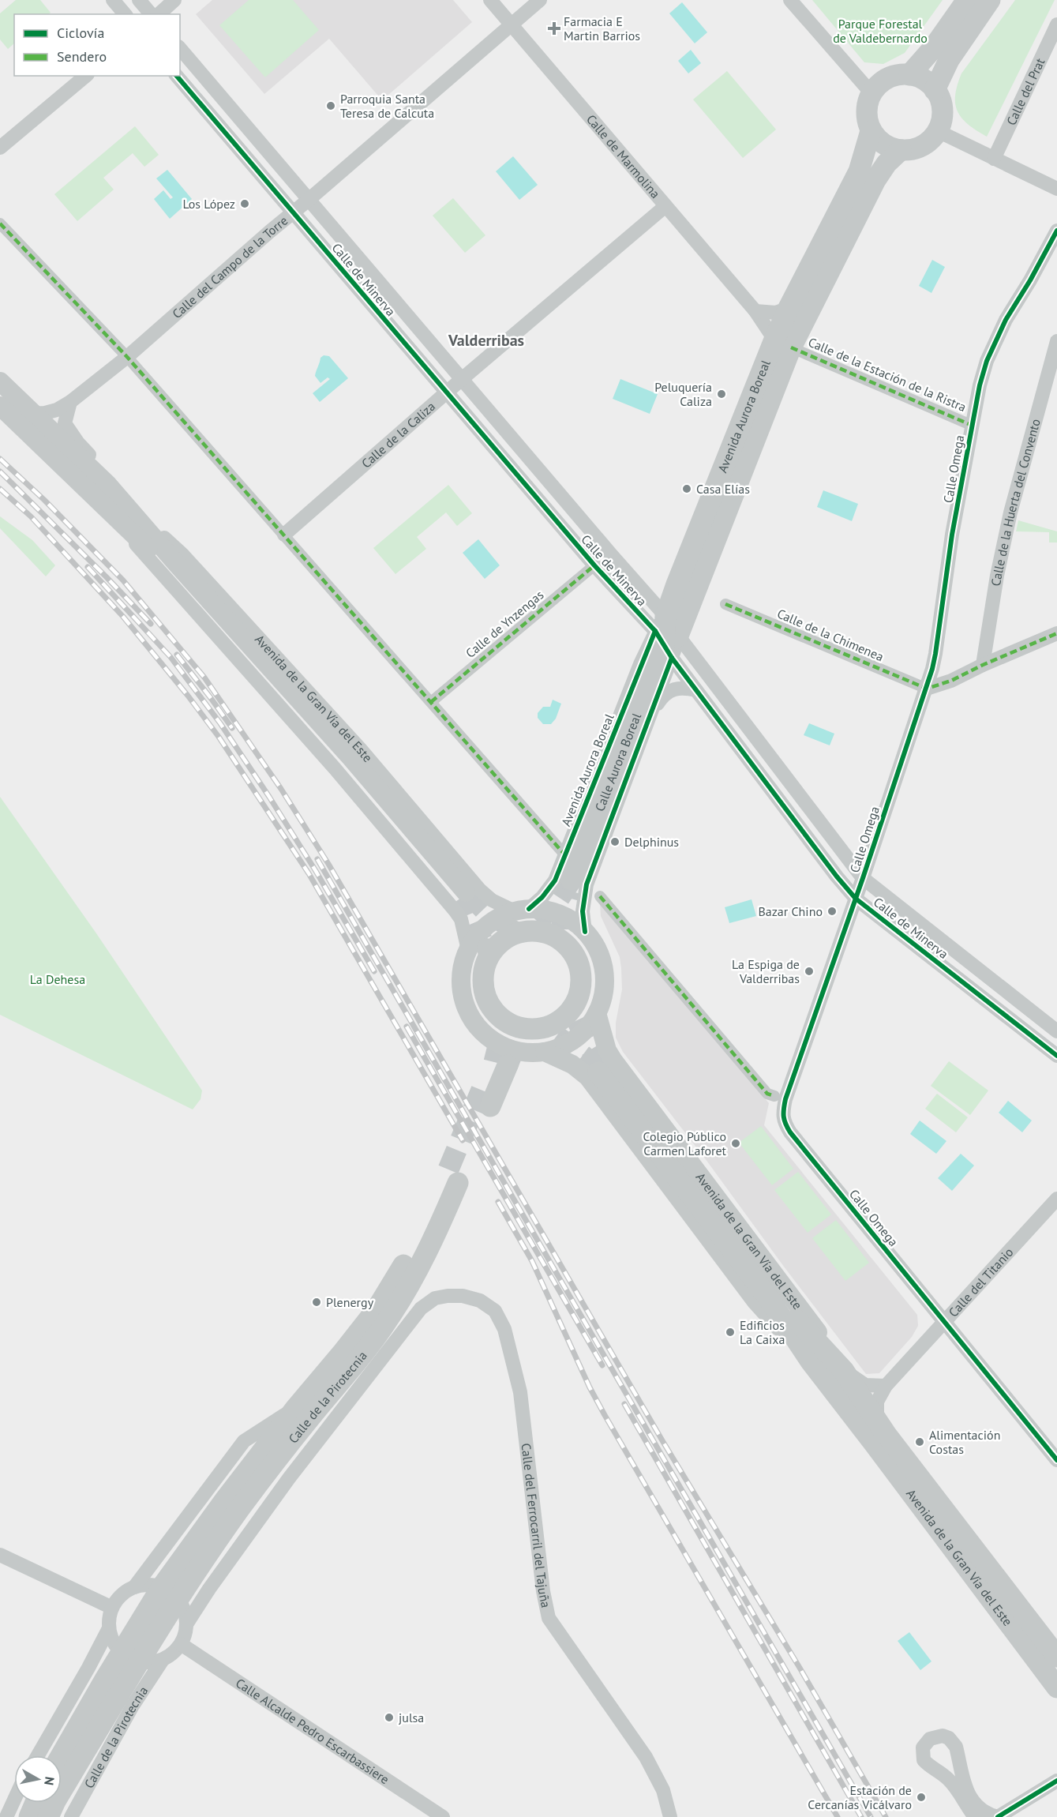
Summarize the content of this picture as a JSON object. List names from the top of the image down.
{
  "streets": {
    "main road": [
      "Avenida Aurora Boreal",
      "Avenida de la Gran Vía del Este",
      "Calle Aurora Boreal",
      "Calle de la Pirotecnia"
    ],
    "street": [
      "Calle del Prat",
      "Calle de Marmolina",
      "Calle del Campo de la Torre",
      "Calle de Minerva",
      "Calle de la Estación de la Ristra",
      "Calle de la Caliza",
      "Calle Omega",
      "Calle de la Huerta del Convento",
      "Calle de Ynzengas",
      "Calle de la Chimenea",
      "Calle del Titanio",
      "Calle del Ferrocarril del Tajuña",
      "Calle Alcalde Pedro Escarbassiere"
    ]
  },
  "crossings": [
    ["Calle de Marmolina", "Calle del Campo de la Torre"],
    ["Calle de Marmolina", "Calle de la Estación de la Ristra"],
    ["Calle de Marmolina", "Avenida Aurora Boreal"],
    ["Calle de Marmolina", "Calle de la Caliza"],
    ["Calle del Campo de la Torre", "Calle de Minerva"],
    ["Calle del Campo de la Torre", "Avenida de la Gran Vía del Este"],
    ["Calle de Minerva", "Avenida Aurora Boreal"],
    ["Calle de Minerva", "Calle de la Caliza"],
    ["Calle de Minerva", "Calle Omega"],
    ["Calle de Minerva", "Calle de Ynzengas"],
    ["Calle de Minerva", "Calle Aurora Boreal"],
    ["Calle de la Estación de la Ristra", "Avenida Aurora Boreal"],
    ["Calle de la Estación de la Ristra", "Calle Omega"],
    ["Avenida Aurora Boreal", "Avenida de la Gran Vía del Este"],
    ["Avenida Aurora Boreal", "Calle Aurora Boreal"],
    ["Calle Omega", "Calle de la Chimenea"],
    ["Calle Omega", "Calle del Titanio"],
    ["Avenida de la Gran Vía del Este", "Calle del Titanio"],
    ["Calle de la Pirotecnia", "Calle del Ferrocarril del Tajuña"],
    ["Calle de la Pirotecnia", "Calle Alcalde Pedro Escarbassiere"]
  ],
  "districts": ["Valderribas"],
  "parks": ["Parque Forestal de Valdebernardo", "La Dehesa"],
  "places": {
    "health": ["Farmacia E Martin Barrios"],
    "other": [
      "Parroquia Santa Teresa de Calcuta",
      "Los López",
      "Peluquería Caliza",
      "Casa Elías",
      "Delphinus",
      "Bazar Chino",
      "La Espiga de Valderribas",
      "Colegio Público Carmen Laforet",
      "Plenergy",
      "Edificios La Caixa",
      "Alimentación Costas",
      "julsa",
      "Estación de Cercanías Vicálvaro"
    ]
  },
  "legend": ["Ciclovía", "Sendero"],
  "north": "right"
}
